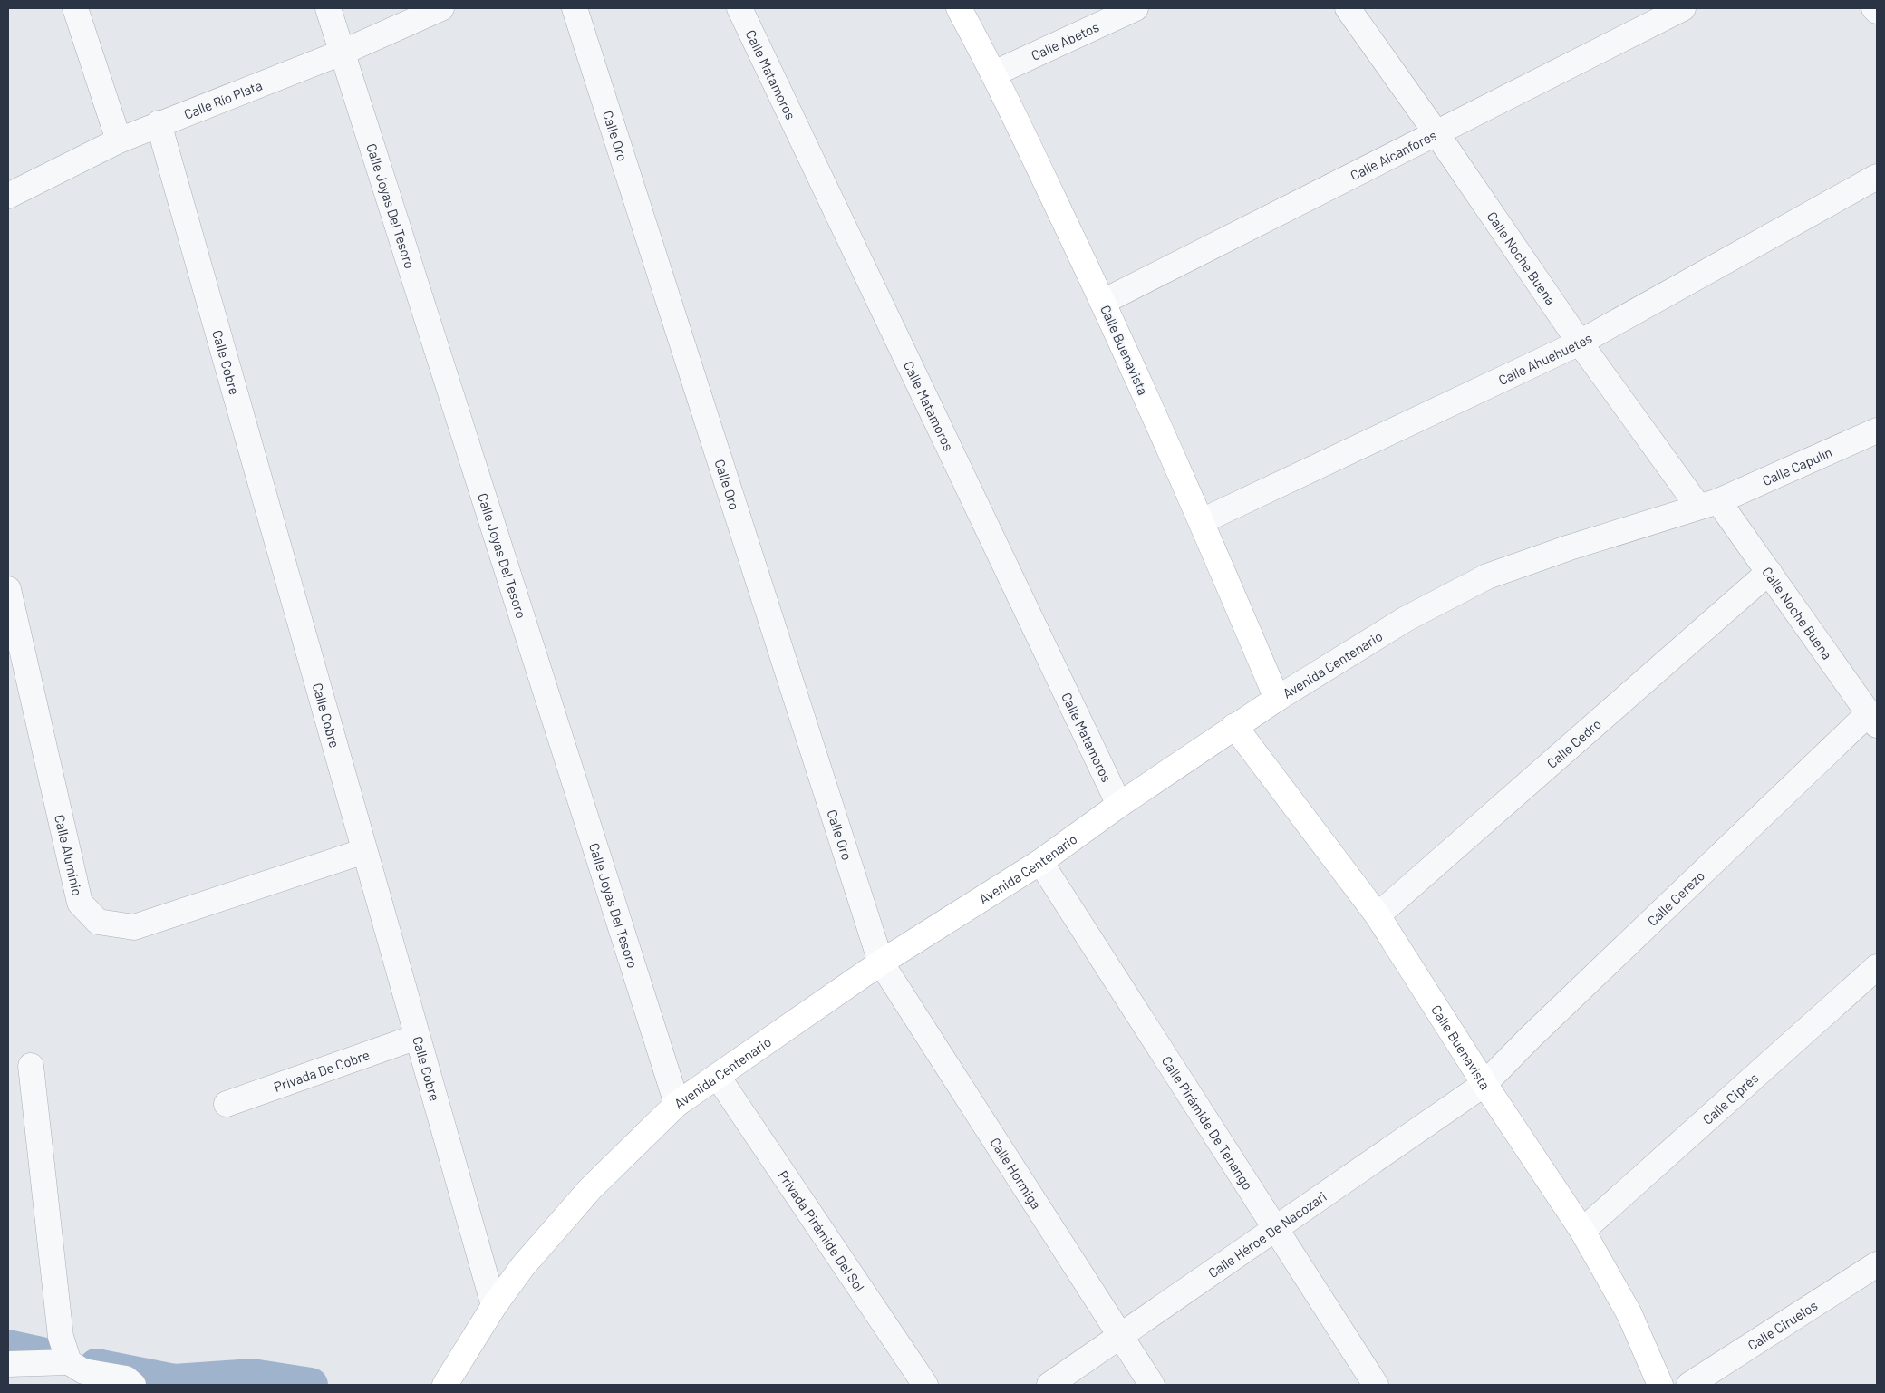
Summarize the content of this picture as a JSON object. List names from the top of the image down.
{
  "streets": {
    "street": [
      "Calle Abetos",
      "Calle Matamoros",
      "Calle Río Plata",
      "Calle Oro",
      "Calle Alcanfores",
      "Calle Joyas Del Tesoro",
      "Calle Noche Buena",
      "Calle Buenavista",
      "Calle Ahuehuetes",
      "Calle Cobre",
      "Calle Capulín",
      "Avenida Centenario",
      "Calle Cedro",
      "Calle Aluminio",
      "Calle Cerezo",
      "Privada De Cobre",
      "Calle Ciprés",
      "Calle Pirámide De Tenango",
      "Calle Hormiga",
      "Privada Pirámide Del Sol",
      "Calle Héroe De Nacozari",
      "Calle Ciruelos"
    ]
  },
  "crossings": [
    ["Calle Abetos", "Calle Buenavista"],
    ["Calle Matamoros", "Avenida Centenario"],
    ["Calle Río Plata", "Calle Joyas Del Tesoro"],
    ["Calle Río Plata", "Calle Cobre"],
    ["Calle Oro", "Avenida Centenario"],
    ["Calle Oro", "Calle Hormiga"],
    ["Calle Alcanfores", "Calle Noche Buena"],
    ["Calle Alcanfores", "Calle Buenavista"],
    ["Calle Joyas Del Tesoro", "Avenida Centenario"],
    ["Calle Noche Buena", "Calle Ahuehuetes"],
    ["Calle Noche Buena", "Calle Capulín"],
    ["Calle Noche Buena", "Avenida Centenario"],
    ["Calle Noche Buena", "Calle Cedro"],
    ["Calle Noche Buena", "Calle Cerezo"],
    ["Calle Buenavista", "Calle Ahuehuetes"],
    ["Calle Buenavista", "Avenida Centenario"],
    ["Calle Buenavista", "Calle Cedro"],
    ["Calle Buenavista", "Calle Cerezo"],
    ["Calle Buenavista", "Calle Ciprés"],
    ["Calle Buenavista", "Calle Héroe De Nacozari"],
    ["Calle Cobre", "Avenida Centenario"],
    ["Calle Cobre", "Calle Aluminio"],
    ["Calle Cobre", "Privada De Cobre"],
    ["Calle Capulín", "Avenida Centenario"],
    ["Avenida Centenario", "Calle Pirámide De Tenango"],
    ["Avenida Centenario", "Calle Hormiga"],
    ["Avenida Centenario", "Privada Pirámide Del Sol"],
    ["Calle Cerezo", "Calle Héroe De Nacozari"],
    ["Calle Pirámide De Tenango", "Calle Héroe De Nacozari"],
    ["Calle Hormiga", "Calle Héroe De Nacozari"]
  ]
}
